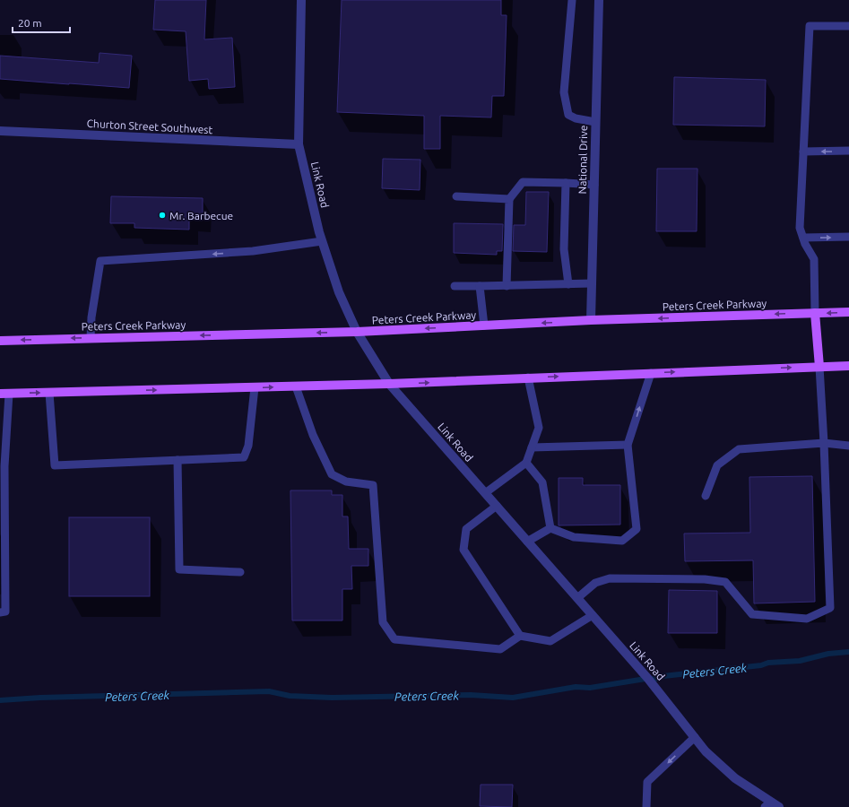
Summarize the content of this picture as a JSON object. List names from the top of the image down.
{
  "streets": {
    "main road": ["Peters Creek Parkway"],
    "street": ["Churton Street Southwest", "National Drive", "Link Road"]
  },
  "crossings": [
    ["Churton Street Southwest", "Link Road"],
    ["National Drive", "Peters Creek Parkway"],
    ["Link Road", "Peters Creek Parkway"]
  ],
  "water": ["Peters Creek"],
  "places": ["Mr. Barbecue"],
  "scale_bar": "20 m"
}
